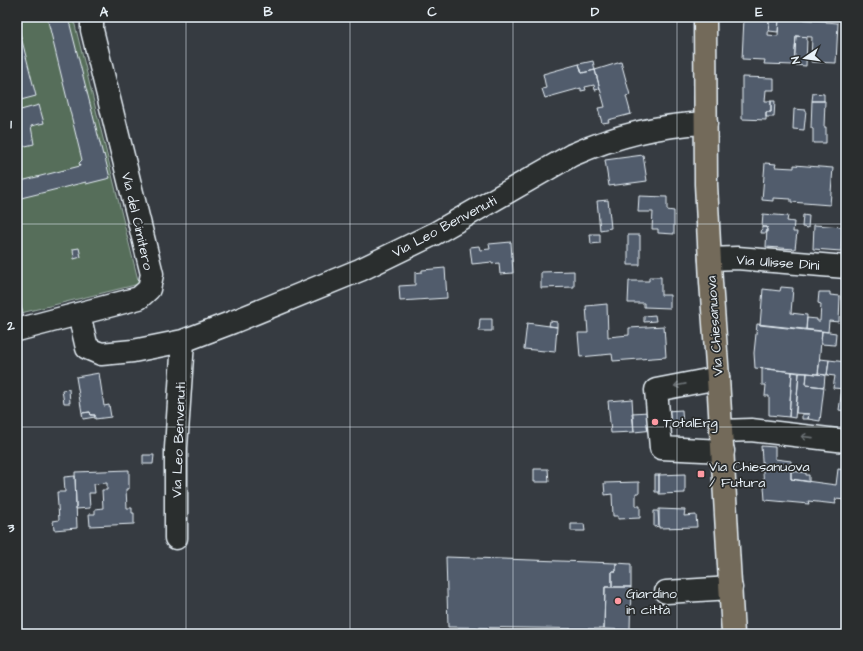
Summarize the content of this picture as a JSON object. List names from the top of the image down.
{
  "streets": {
    "main road": ["Via Chiesanuova"],
    "street": ["Via del Cimitero", "Via Leo Benvenuti", "Via Ulisse Dini"]
  },
  "crossings": [
    ["Via del Cimitero", "Via Leo Benvenuti"],
    ["Via Leo Benvenuti", "Via Chiesanuova"],
    ["Via Ulisse Dini", "Via Chiesanuova"]
  ],
  "places": {
    "other": ["TotalErg", "Giardino in città"],
    "transit": ["Via Chiesanuova / Futura"]
  },
  "north": "left",
  "grid": {
    "columns": [
      "A",
      "B",
      "C",
      "D",
      "E"
    ],
    "rows": ["1", "2", "3"]
  }
}
